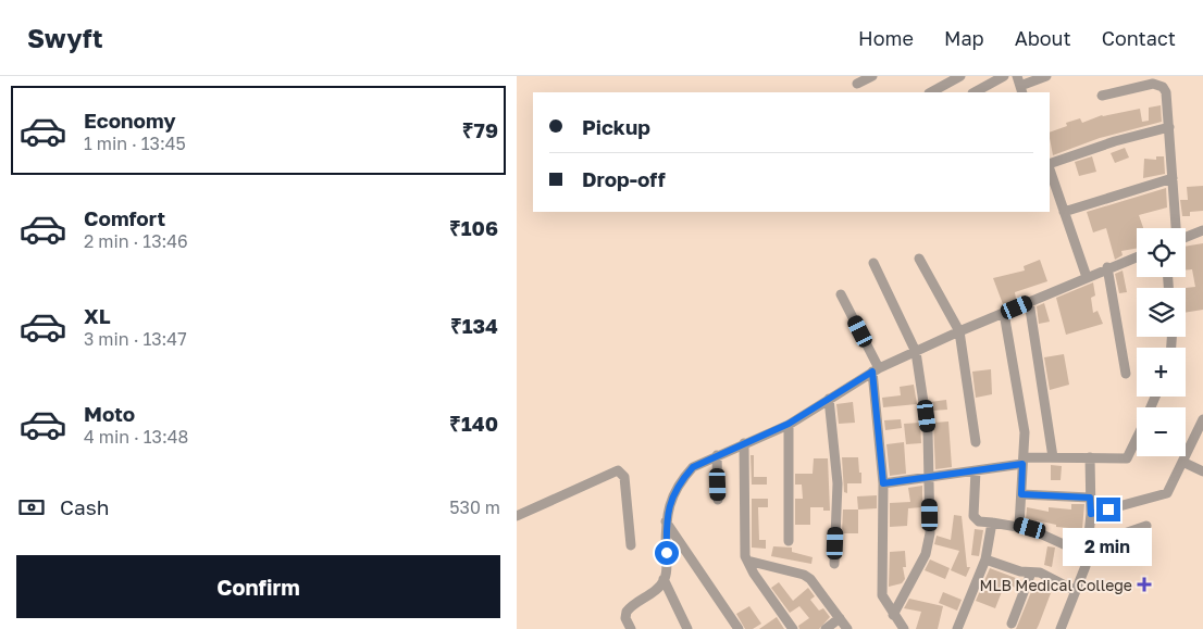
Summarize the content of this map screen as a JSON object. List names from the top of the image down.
{
  "places": {
    "health": ["MLB Medical College"]
  },
  "page": {
    "header": "Swyft",
    "nav": [
      "Home",
      "Map",
      "About",
      "Contact"
    ],
    "list": [
      {
        "name": "Economy",
        "note": "1 min · 13:45",
        "value": "₹79"
      },
      {
        "name": "Comfort",
        "note": "2 min · 13:46",
        "value": "₹106"
      },
      {
        "name": "XL",
        "note": "3 min · 13:47",
        "value": "₹134"
      },
      {
        "name": "Moto",
        "note": "4 min · 13:48",
        "value": "₹140"
      }
    ],
    "banner": ["Pickup", "Drop-off"],
    "map_buttons": ["+", "−"],
    "pay": ["Cash", "530 m"],
    "bubble": "2 min",
    "buttons": "Confirm"
  }
}
